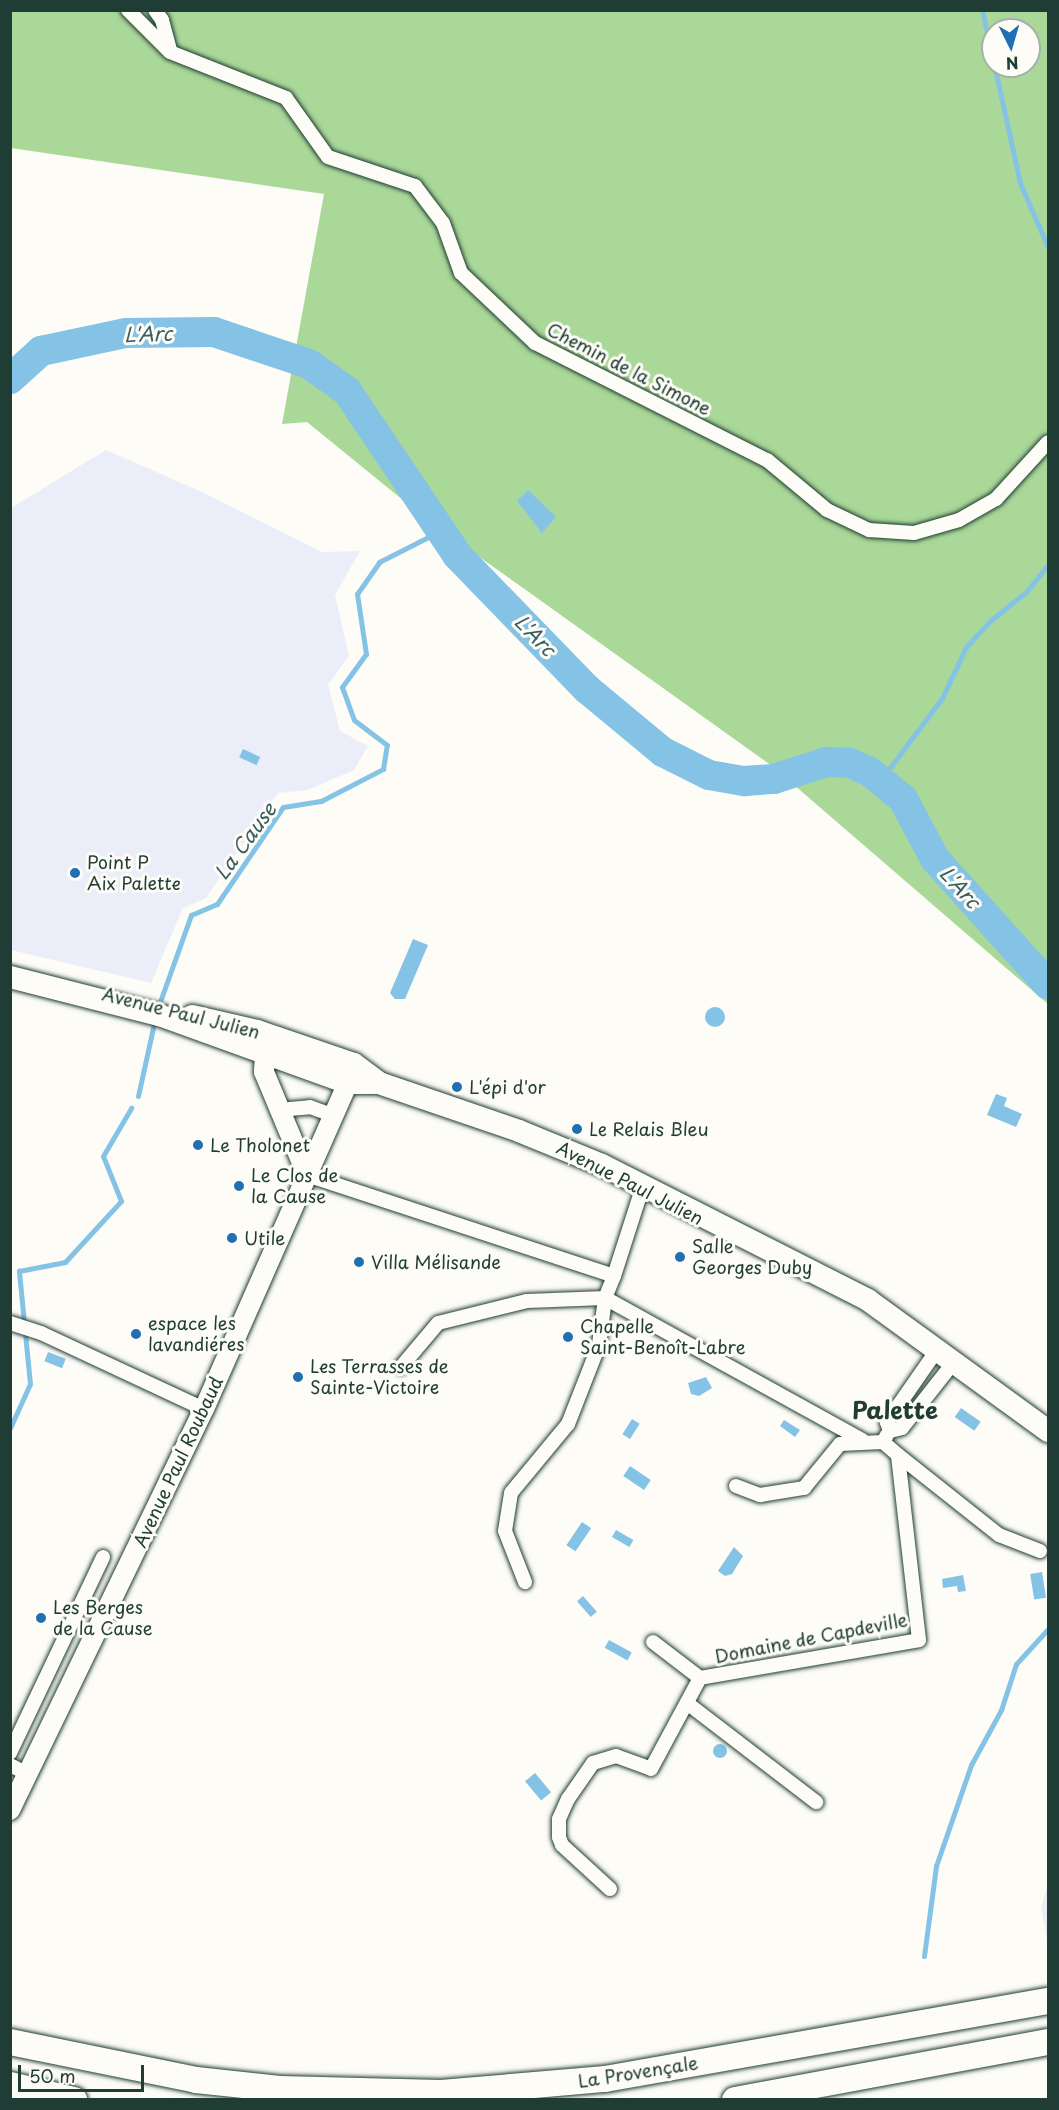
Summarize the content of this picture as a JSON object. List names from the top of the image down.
{
  "streets": {
    "highway": ["La Provençale"],
    "main road": ["Avenue Paul Julien"],
    "street": ["Chemin de la Simone", "Avenue Paul Roubaud", "Domaine de Capdeville"]
  },
  "crossings": [
    ["Avenue Paul Julien", "Avenue Paul Roubaud"]
  ],
  "districts": ["Palette"],
  "water": ["L'Arc", "La Cause"],
  "places": [
    "Point P Aix Palette",
    "L'épi d'or",
    "Le Relais Bleu",
    "Le Tholonet",
    "Le Clos de la Cause",
    "Utile",
    "Salle Georges Duby",
    "Villa Mélisande",
    "espace les lavandiéres",
    "Chapelle Saint-Benoît-Labre",
    "Les Terrasses de Sainte-Victoire",
    "Les Berges de la Cause"
  ],
  "scale_bar": "50 m",
  "north": "bottom"
}
